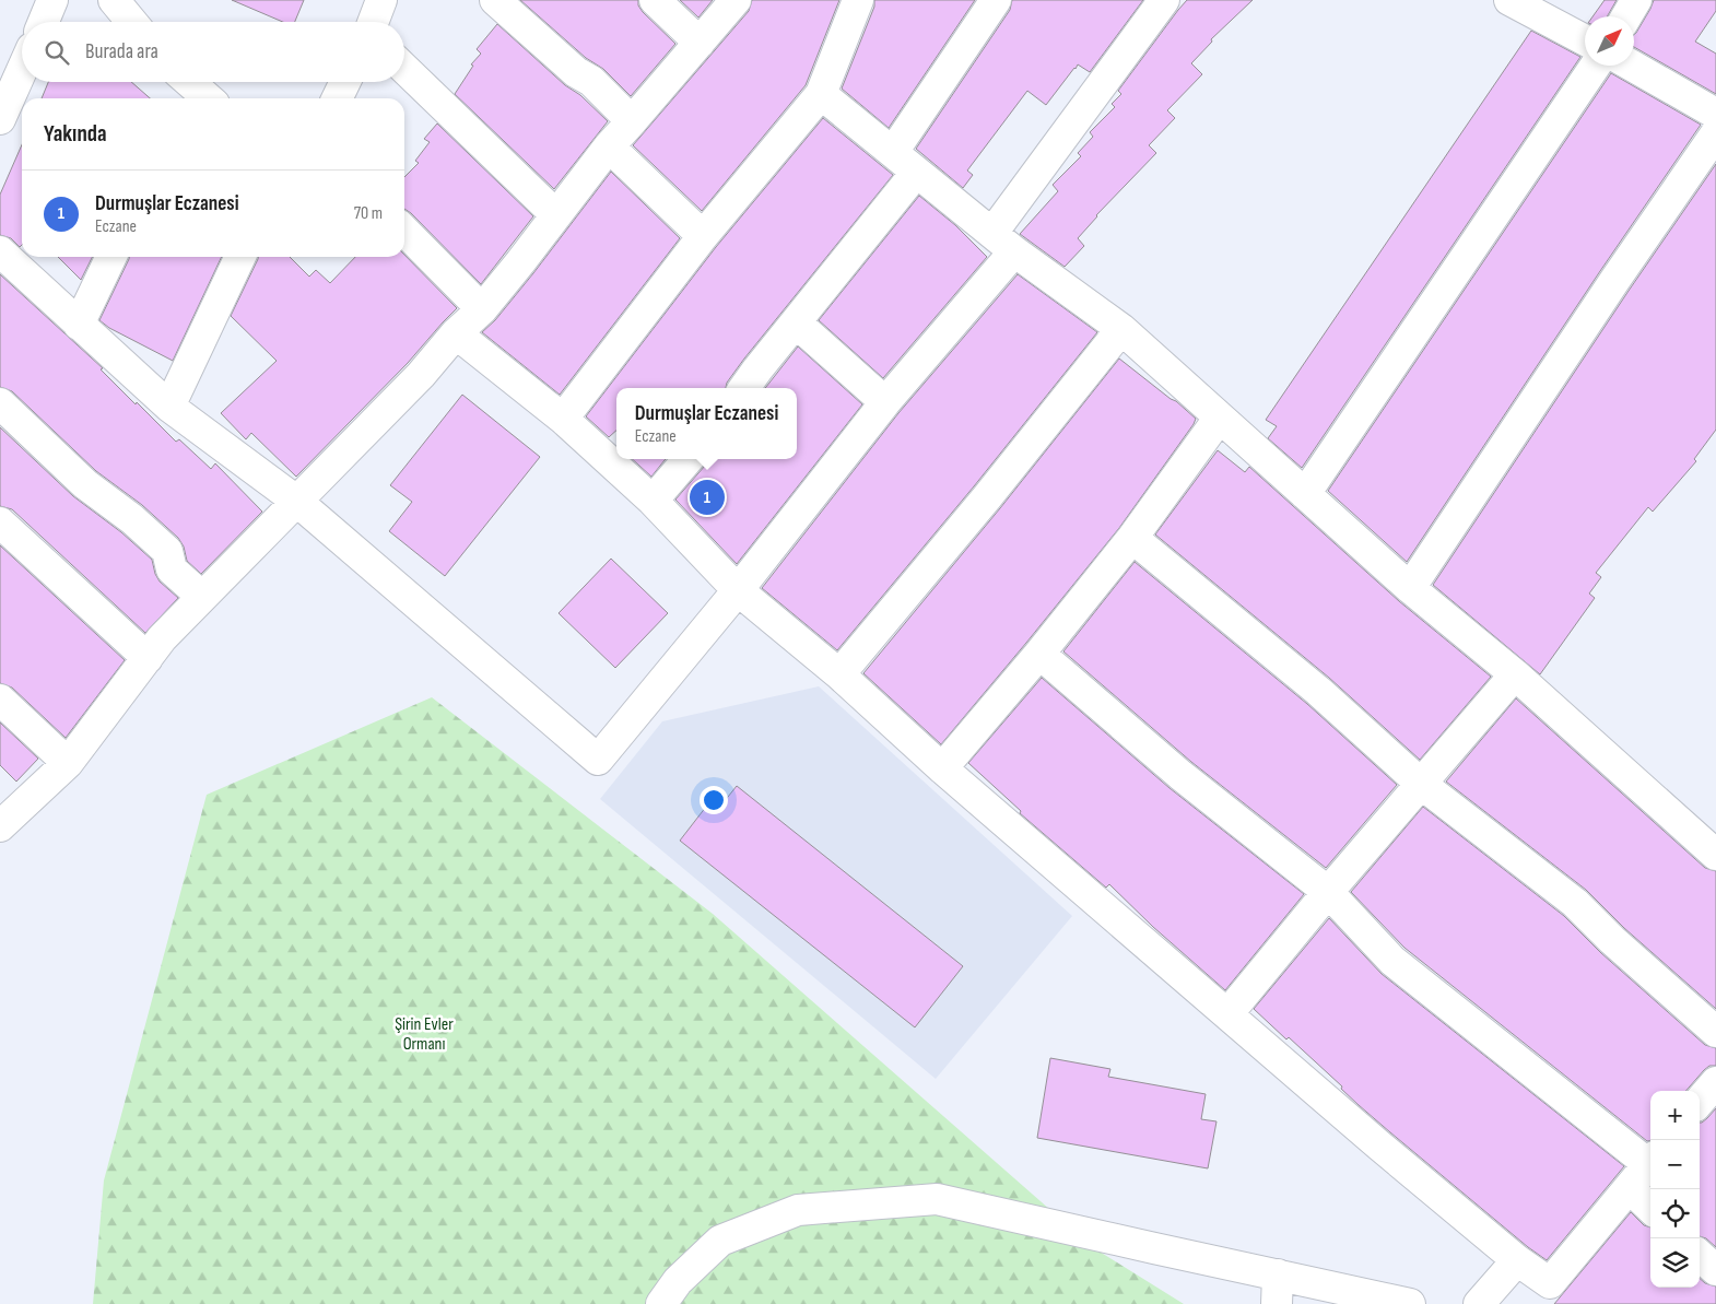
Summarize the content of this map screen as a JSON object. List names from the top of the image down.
{
  "parks": ["Şirin Evler Ormanı"],
  "north": "top right",
  "page": {
    "search": "Burada ara",
    "heading": "Yakında",
    "list": [
      {
        "mark": "1",
        "name": "Durmuşlar Eczanesi",
        "note": "Eczane",
        "value": "70 m"
      }
    ],
    "popup": ["Durmuşlar Eczanesi", "Eczane"],
    "pins": "1",
    "map_buttons": ["+", "−"]
  }
}
